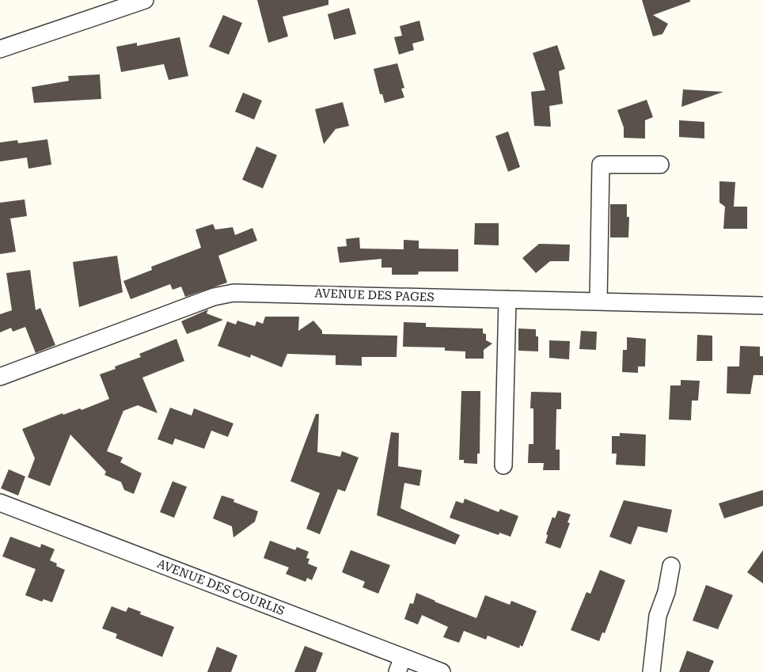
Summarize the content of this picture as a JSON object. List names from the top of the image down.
{
  "streets": {
    "street": ["AVENUE DES PAGES", "AVENUE DES COURLIS"]
  }
}
